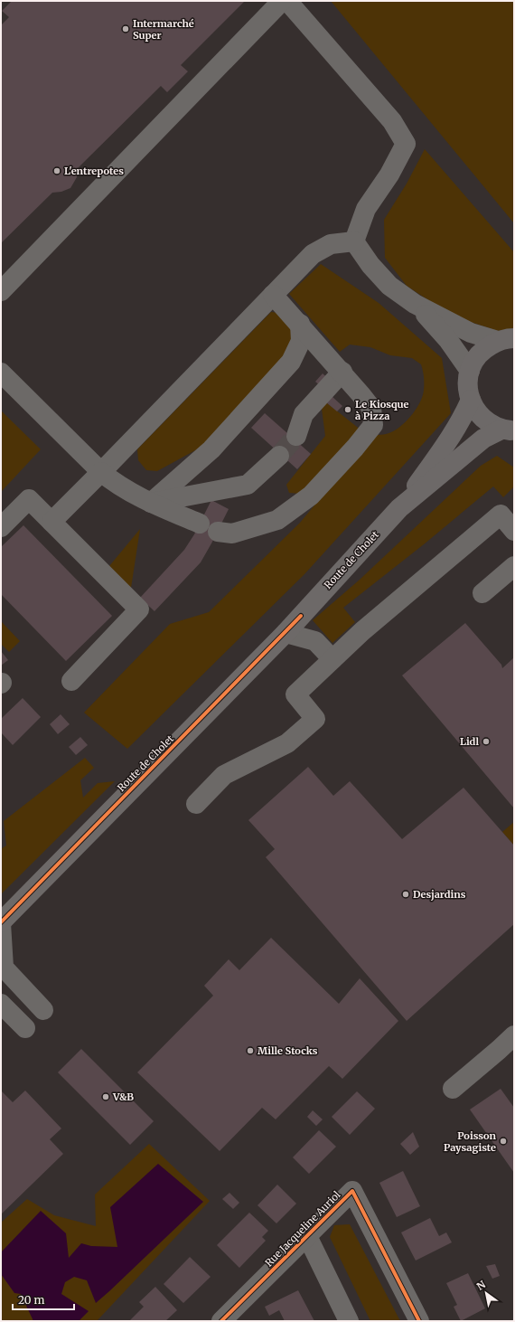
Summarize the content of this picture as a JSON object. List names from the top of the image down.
{
  "streets": {
    "main road": ["Route de Cholet"],
    "street": ["Rue Jacqueline Auriol"]
  },
  "places": [
    "Intermarché Super",
    "L'entrepotes",
    "Le Kiosque à Pizza",
    "Lidl",
    "Desjardins",
    "Mille Stocks",
    "V&B",
    "Poisson Paysagiste"
  ],
  "scale_bar": "20 m",
  "north": "top left"
}
